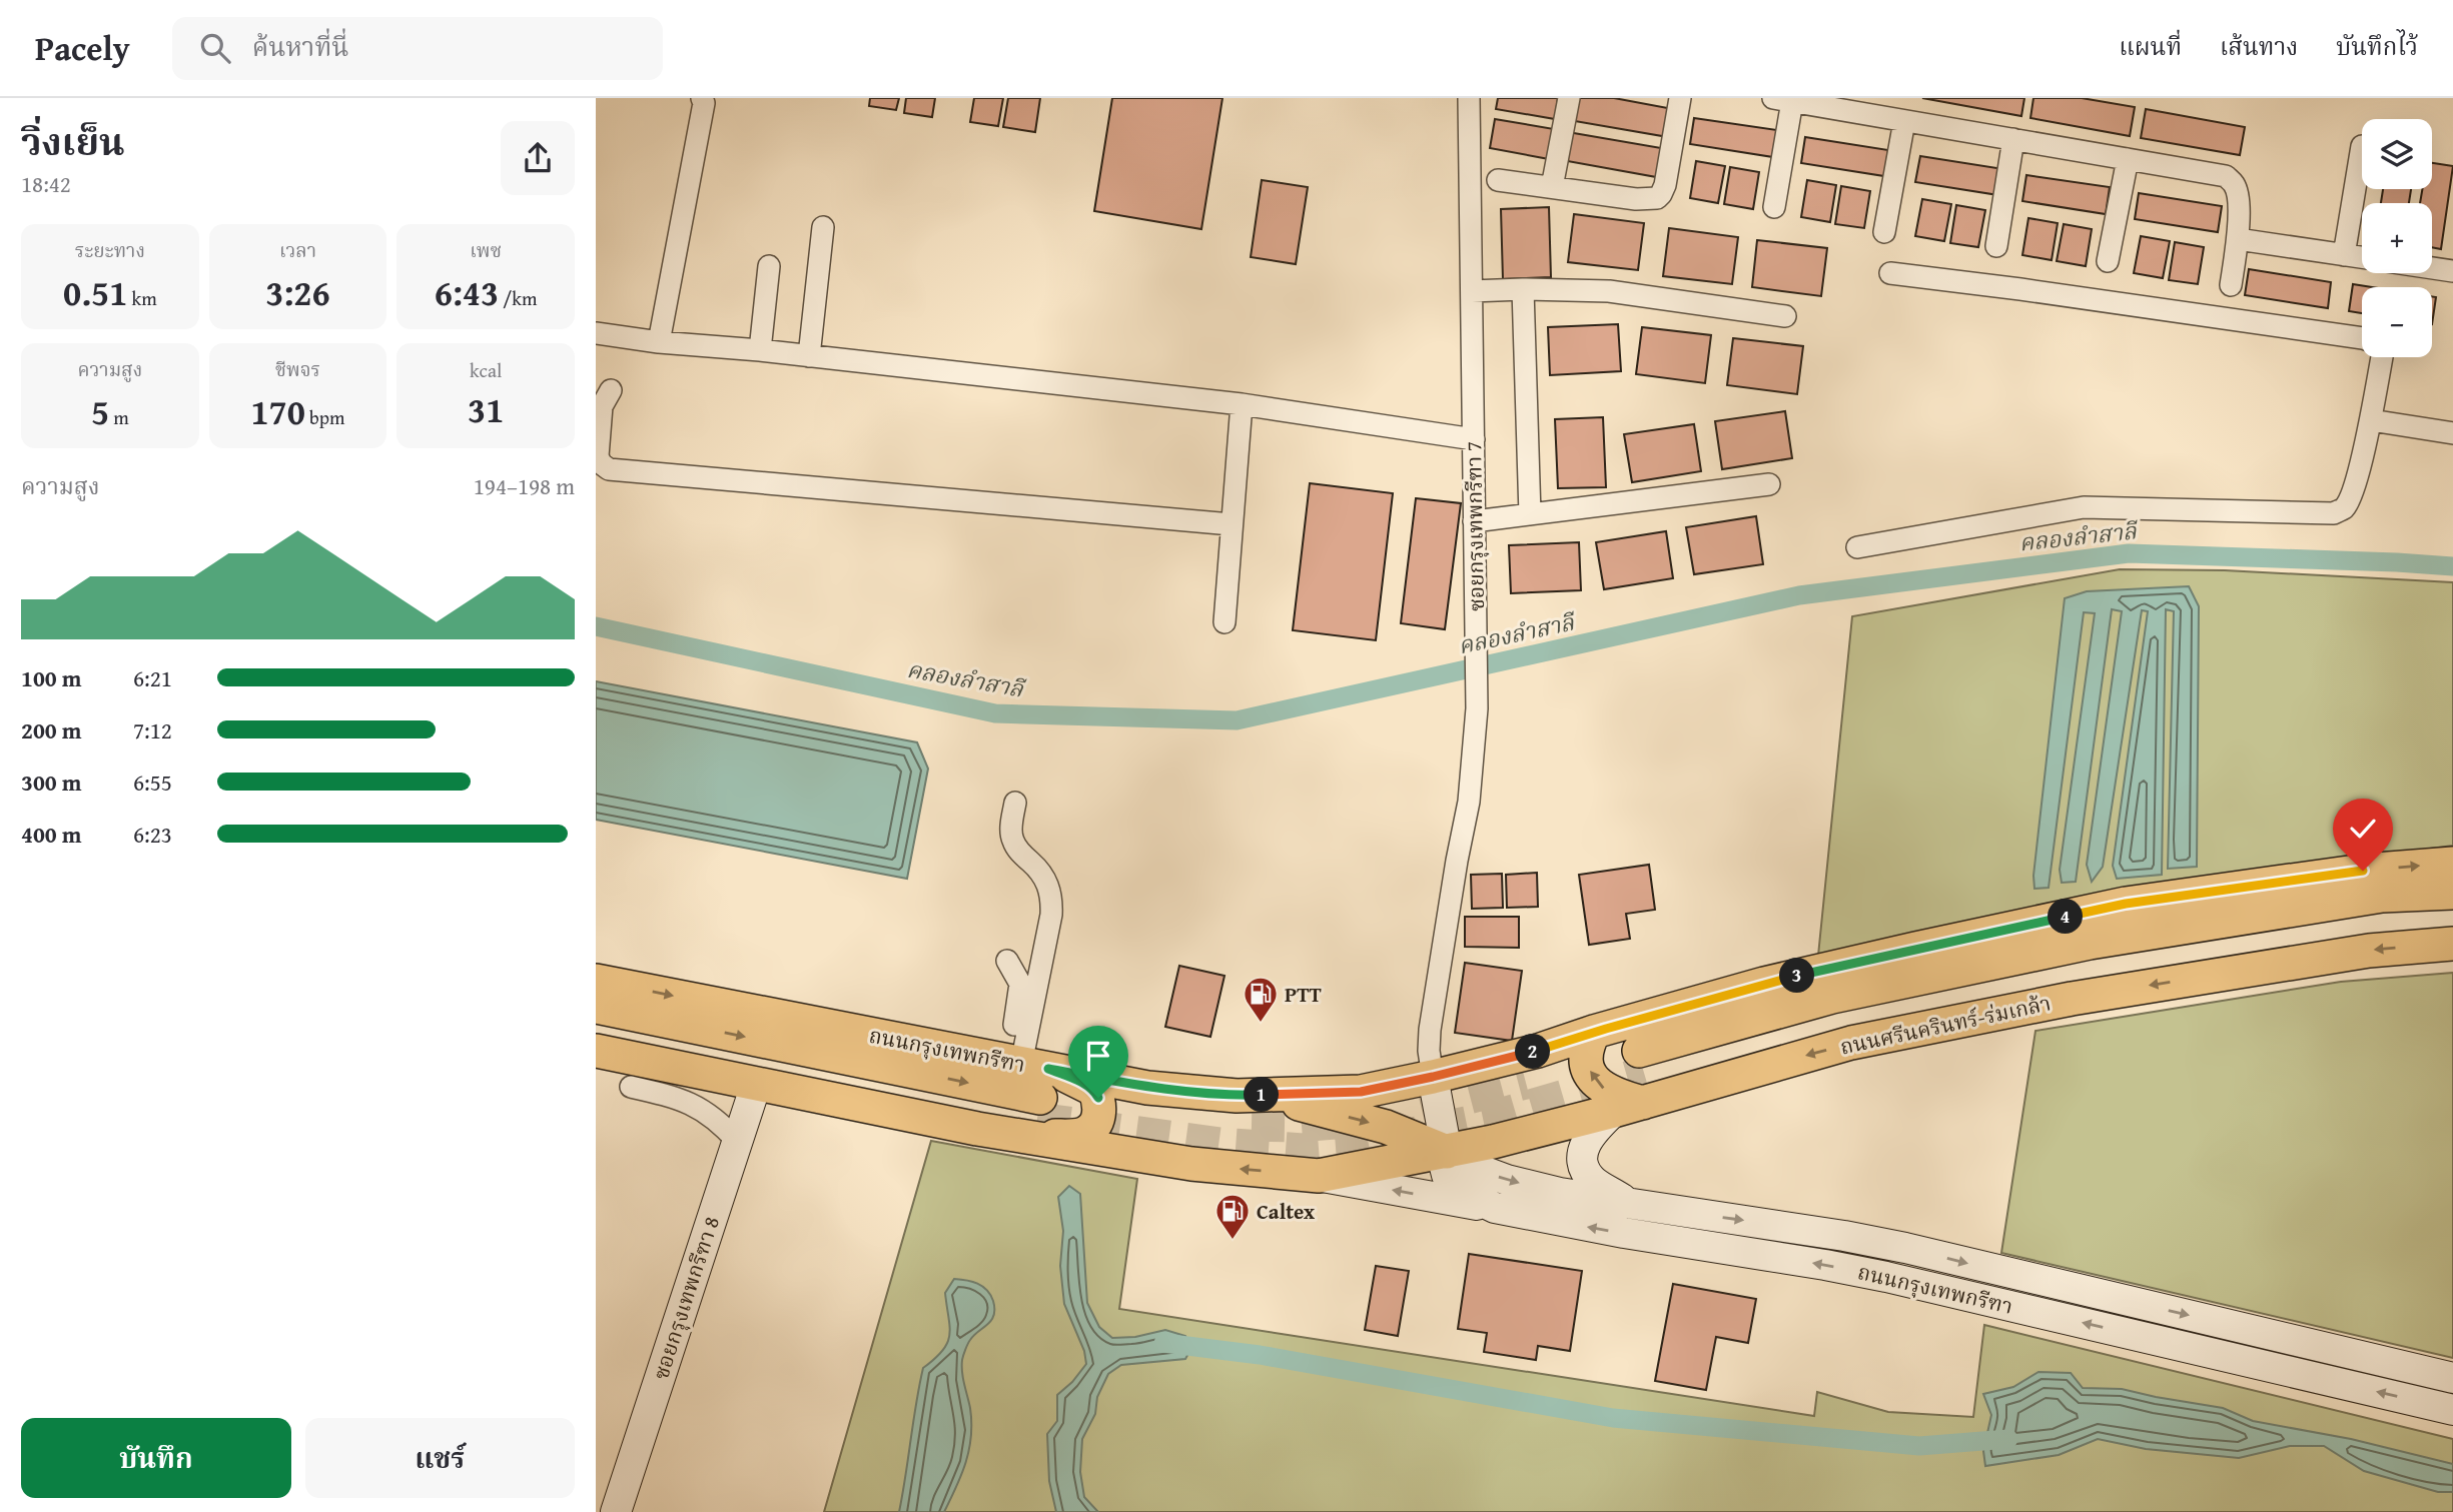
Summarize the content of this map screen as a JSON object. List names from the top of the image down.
{
  "streets": {
    "main road": ["ถนนศรีนครินทร์-ร่มเกล้า", "ถนนกรุงเทพกรีฑา", "ซอยกรุงเทพกรีฑา 8"],
    "street": ["ซอยกรุงเทพกรีฑา 7"]
  },
  "crossings": [
    ["ซอยกรุงเทพกรีฑา 7", "ถนนกรุงเทพกรีฑา"],
    ["ถนนศรีนครินทร์-ร่มเกล้า", "ถนนกรุงเทพกรีฑา"],
    ["ถนนกรุงเทพกรีฑา", "ซอยกรุงเทพกรีฑา 8"]
  ],
  "water": ["คลองลำสาลี"],
  "places": {
    "fuel station": ["PTT", "Caltex"]
  },
  "page": {
    "header": "Pacely",
    "search": "ค้นหาที่นี่",
    "nav": ["แผนที่", "เส้นทาง", "บันทึกไว้"],
    "heading": ["วิ่งเย็น", "18:42"],
    "map_buttons": ["+", "−"],
    "stats": [
      ["ระยะทาง", "0.51 km"],
      ["เวลา", "3:26"],
      ["เพซ", "6:43 /km"],
      ["ความสูง", "5 m"],
      ["ชีพจร", "170 bpm"],
      ["kcal", "31"]
    ],
    "chart": ["ความสูง", "194–198 m"],
    "list": [
      {
        "name": "100 m",
        "note": "6:21"
      },
      {
        "name": "200 m",
        "note": "7:12"
      },
      {
        "name": "300 m",
        "note": "6:55"
      },
      {
        "name": "400 m",
        "note": "6:23"
      }
    ],
    "pins": [
      "4",
      "3",
      "2",
      "1"
    ],
    "buttons": ["บันทึก", "แชร์"]
  }
}
